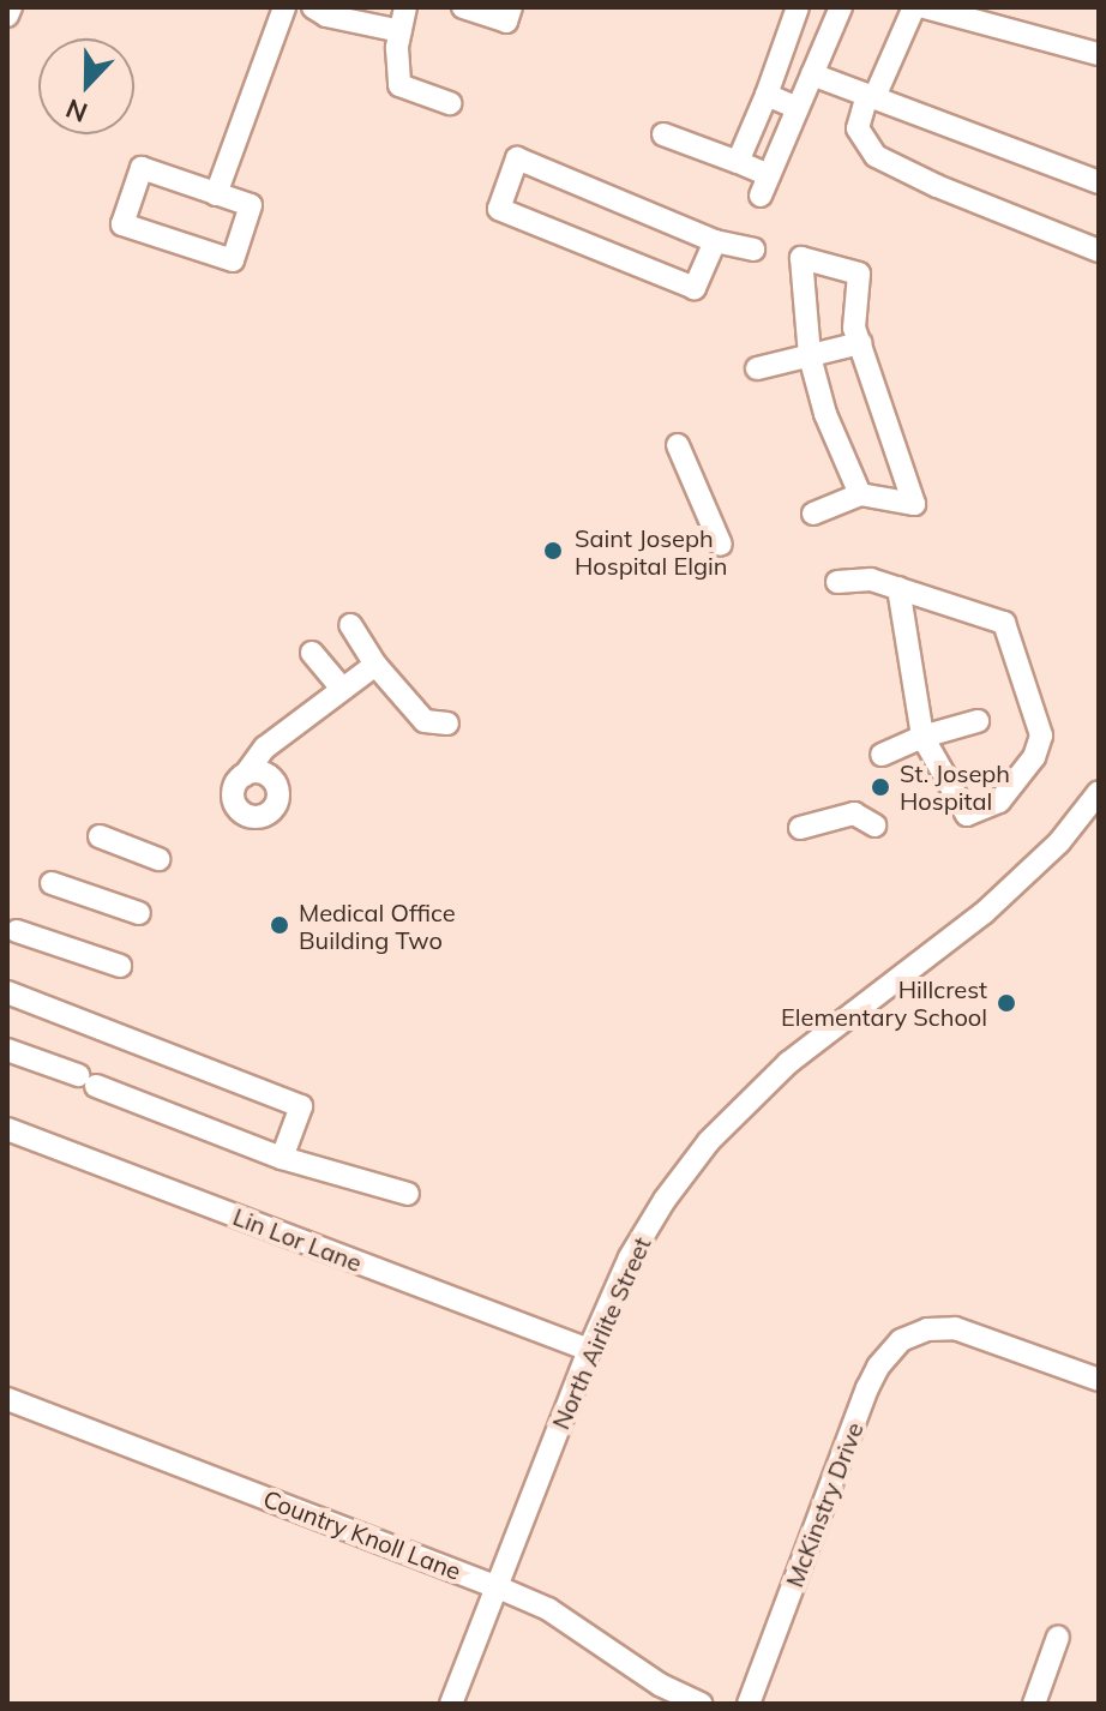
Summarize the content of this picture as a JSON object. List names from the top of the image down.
{
  "streets": {
    "street": [
      "Lin Lor Lane",
      "North Airlite Street",
      "McKinstry Drive",
      "Country Knoll Lane"
    ]
  },
  "crossings": [
    ["Lin Lor Lane", "North Airlite Street"],
    ["North Airlite Street", "Country Knoll Lane"]
  ],
  "places": [
    "Saint Joseph Hospital Elgin",
    "St. Joseph Hospital",
    "Medical Office Building Two",
    "Hillcrest Elementary School"
  ],
  "north": "bottom"
}
